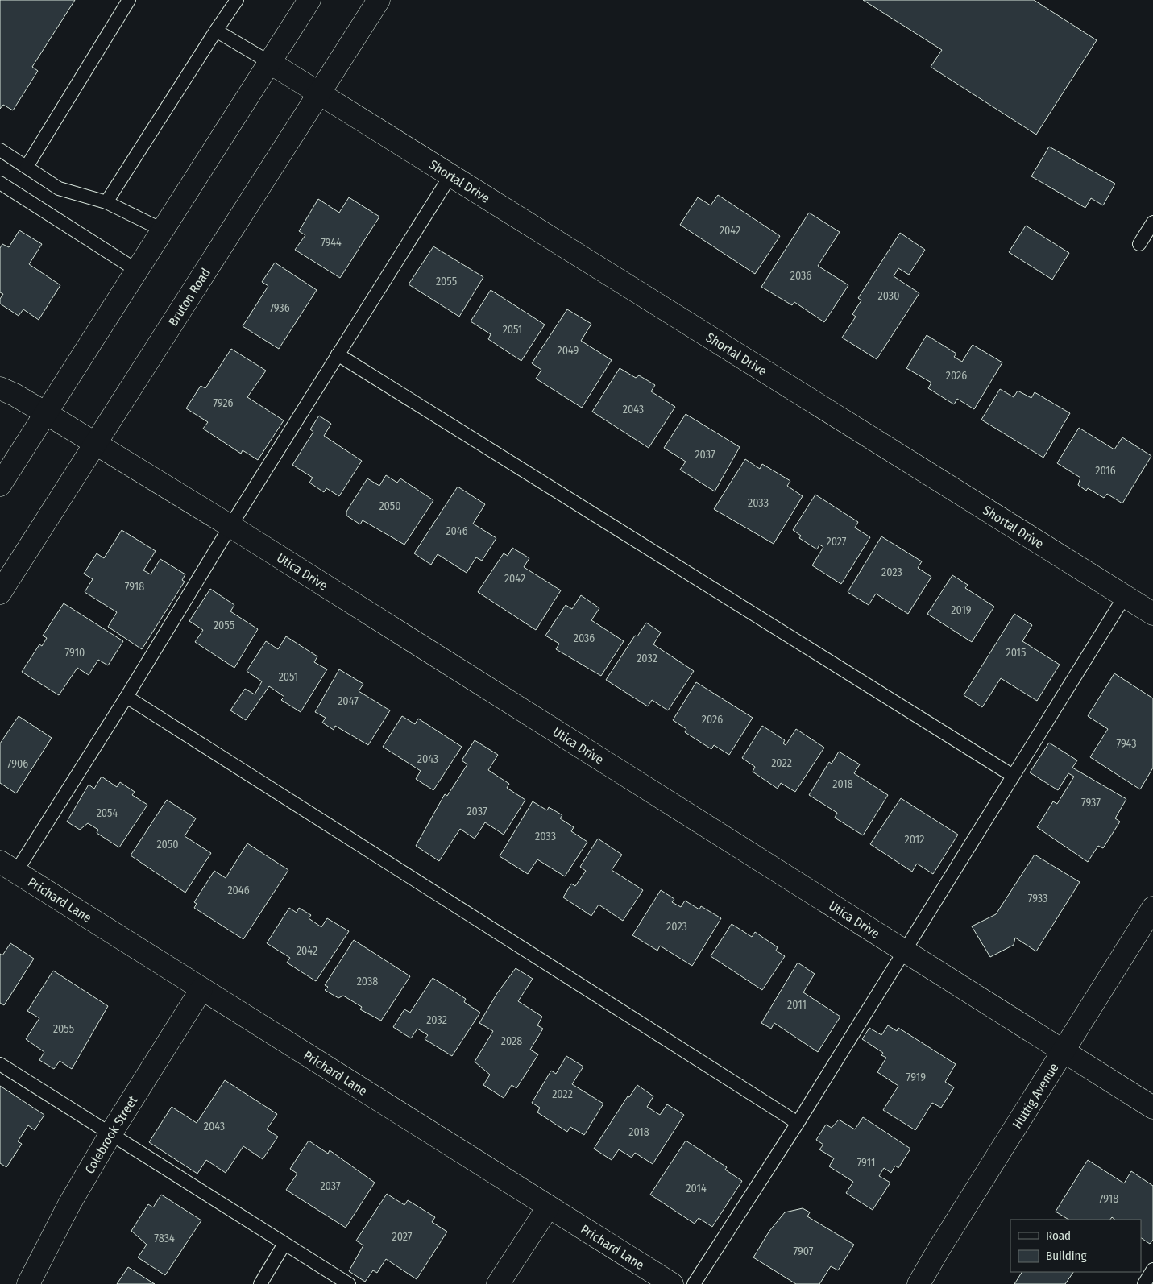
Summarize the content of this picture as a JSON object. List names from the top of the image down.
{
  "streets": {
    "street": [
      "Shortal Drive",
      "Bruton Road",
      "Utica Drive",
      "Prichard Lane",
      "Huttig Avenue",
      "Colebrook Street"
    ]
  },
  "crossings": [
    ["Shortal Drive", "Bruton Road"],
    ["Bruton Road", "Utica Drive"],
    ["Utica Drive", "Huttig Avenue"],
    ["Prichard Lane", "Colebrook Street"]
  ],
  "house_numbers": [
    "2042",
    "7944",
    "2036",
    "2055",
    "2030",
    "7936",
    "2051",
    "2049",
    "2026",
    "7926",
    "2043",
    "2037",
    "2016",
    "2033",
    "2050",
    "2046",
    "2027",
    "2023",
    "2042",
    "7918",
    "2019",
    "2055",
    "2036",
    "7910",
    "2015",
    "2032",
    "2051",
    "2047",
    "2026",
    "7943",
    "2043",
    "2022",
    "7906",
    "2018",
    "7937",
    "2037",
    "2054",
    "2033",
    "2012",
    "2050",
    "2046",
    "7933",
    "2023",
    "2042",
    "2038",
    "2011",
    "2032",
    "2055",
    "2028",
    "7919",
    "2022",
    "2043",
    "2018",
    "7911",
    "2037",
    "2014",
    "7918",
    "2027",
    "7834",
    "7907"
  ],
  "legend": ["Road", "Building"]
}
